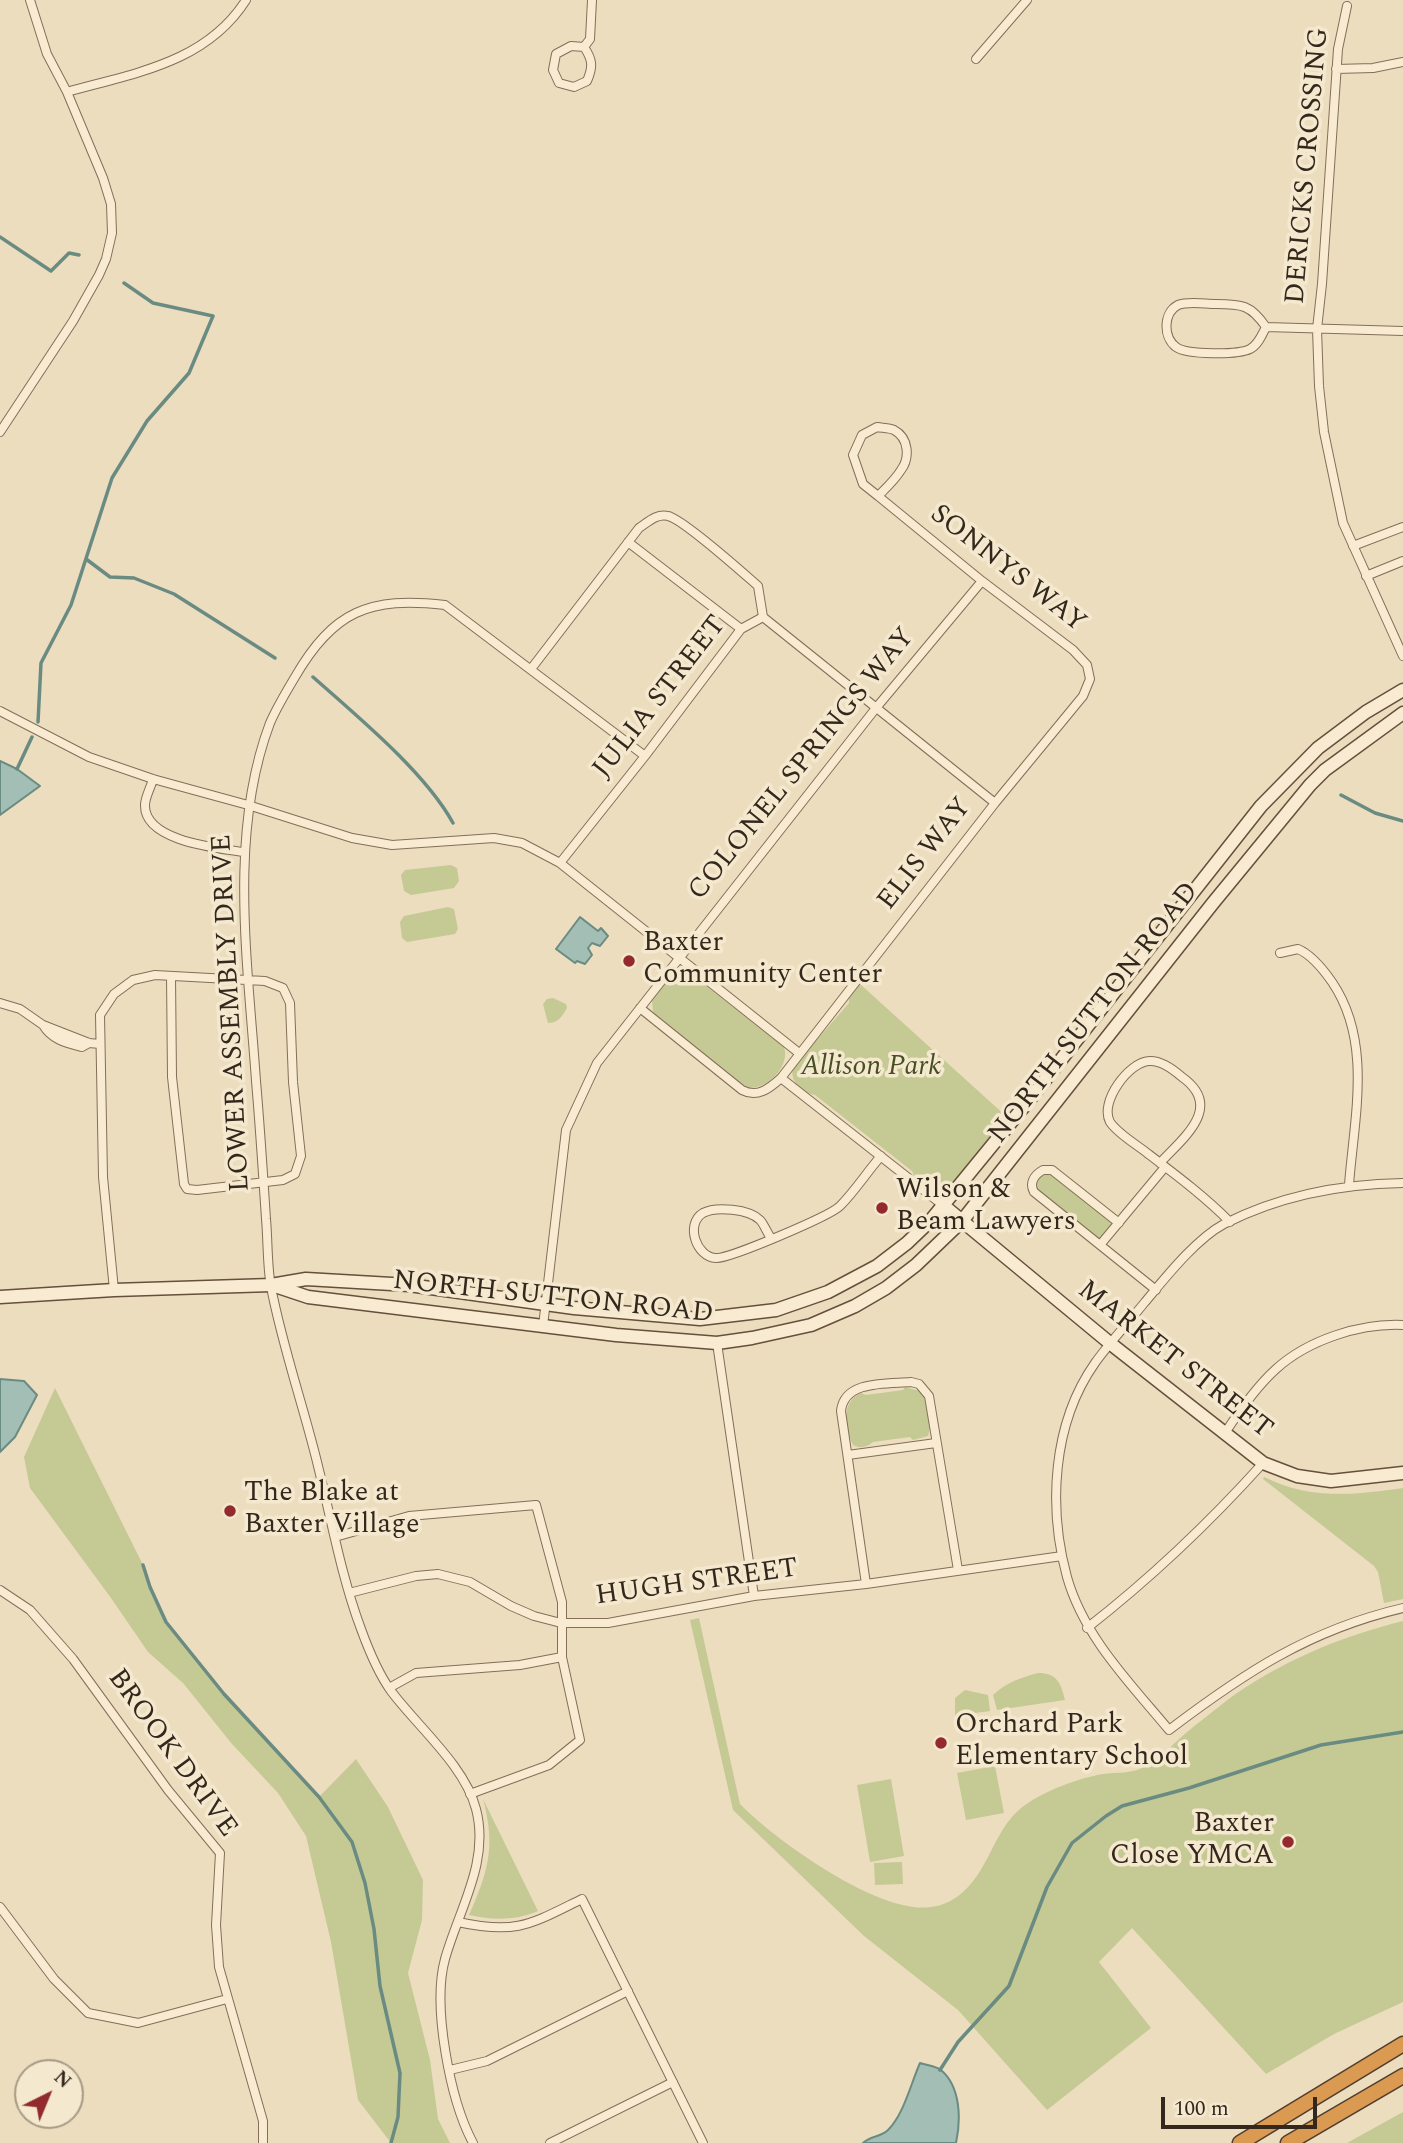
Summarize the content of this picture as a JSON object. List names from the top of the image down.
{
  "streets": {
    "main road": ["NORTH SUTTON ROAD", "MARKET STREET"],
    "street": [
      "DERICKS CROSSING",
      "SONNYS WAY",
      "JULIA STREET",
      "COLONEL SPRINGS WAY",
      "ELIS WAY",
      "LOWER ASSEMBLY DRIVE",
      "HUGH STREET",
      "BROOK DRIVE"
    ]
  },
  "crossings": [
    ["SONNYS WAY", "COLONEL SPRINGS WAY"],
    ["SONNYS WAY", "ELIS WAY"],
    ["JULIA STREET", "LOWER ASSEMBLY DRIVE"],
    ["COLONEL SPRINGS WAY", "ELIS WAY"],
    ["COLONEL SPRINGS WAY", "NORTH SUTTON ROAD"],
    ["LOWER ASSEMBLY DRIVE", "NORTH SUTTON ROAD"],
    ["LOWER ASSEMBLY DRIVE", "HUGH STREET"],
    ["NORTH SUTTON ROAD", "MARKET STREET"]
  ],
  "parks": ["Allison Park"],
  "places": [
    "Baxter Community Center",
    "Wilson & Beam Lawyers",
    "The Blake at Baxter Village",
    "Orchard Park Elementary School",
    "Baxter Close YMCA"
  ],
  "scale_bar": "100 m",
  "north": "top right"
}
